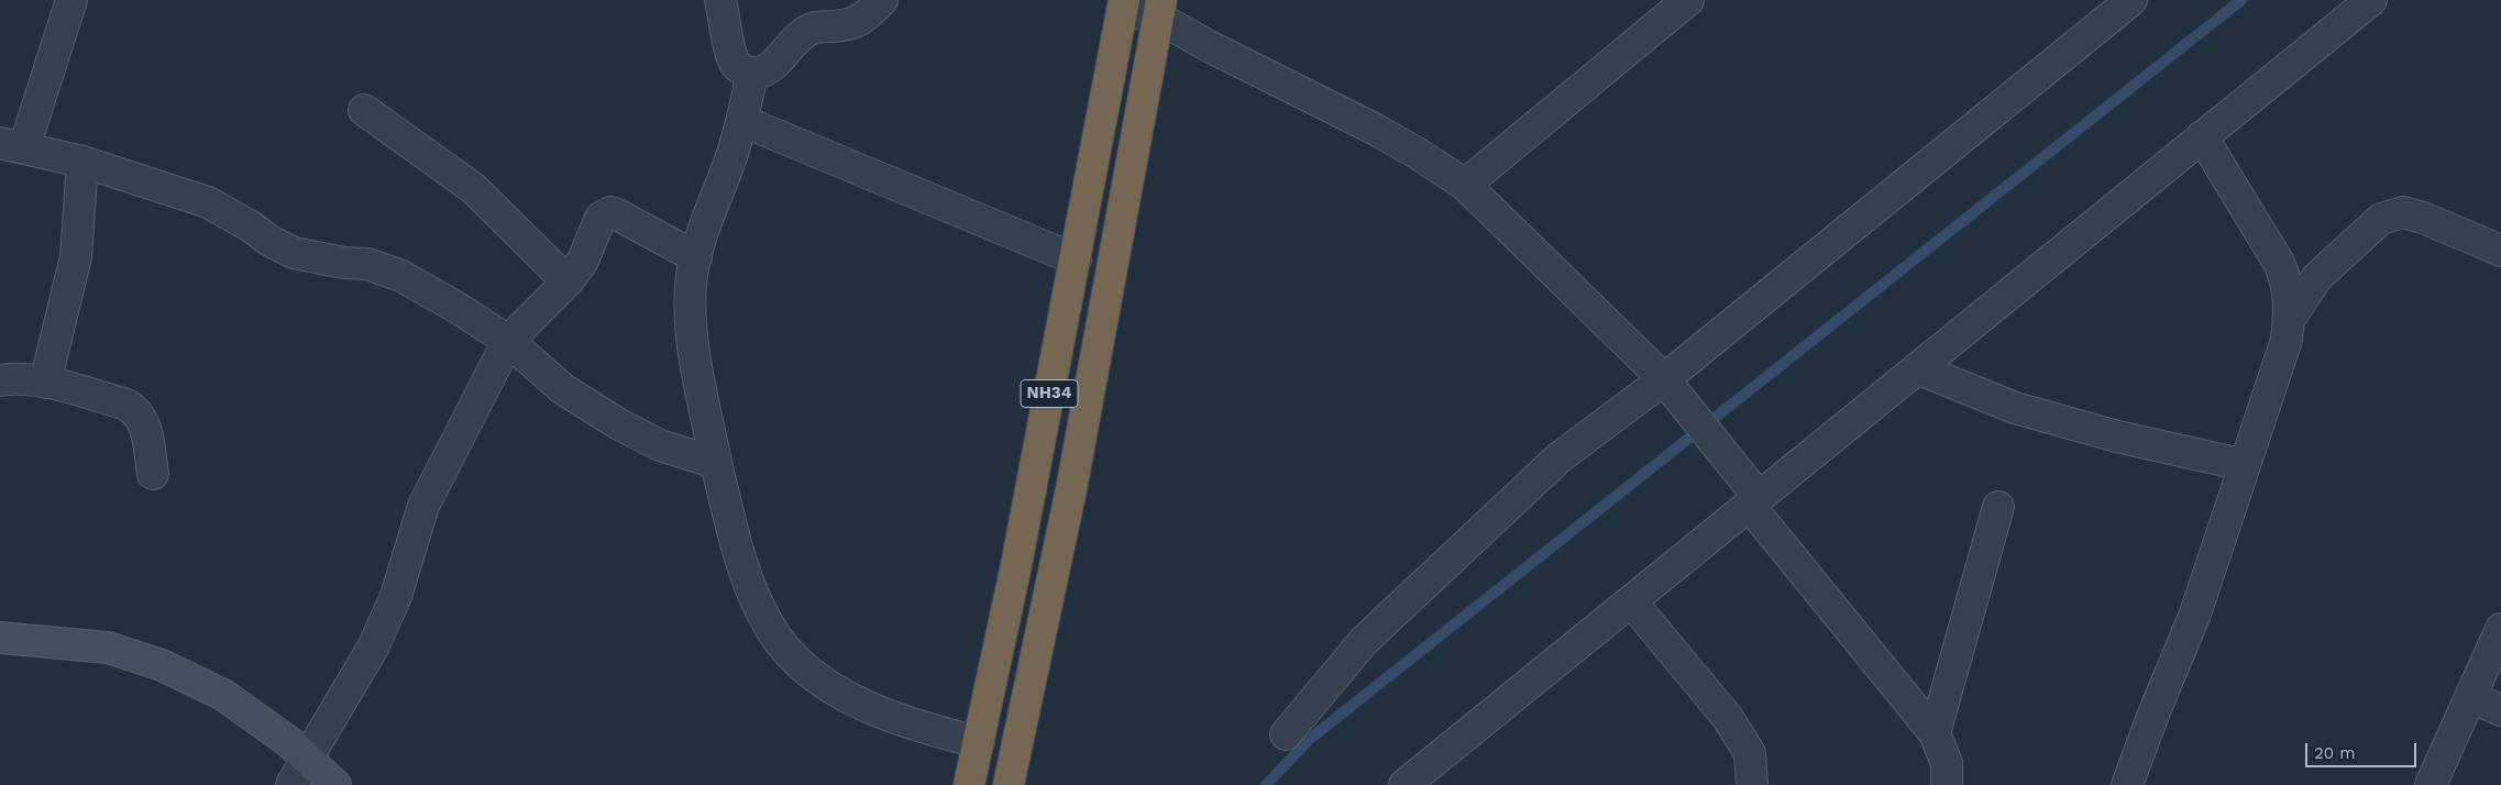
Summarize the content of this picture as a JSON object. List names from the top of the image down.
{
  "streets": {
    "highway": ["NH34"]
  },
  "scale_bar": "20 m"
}
